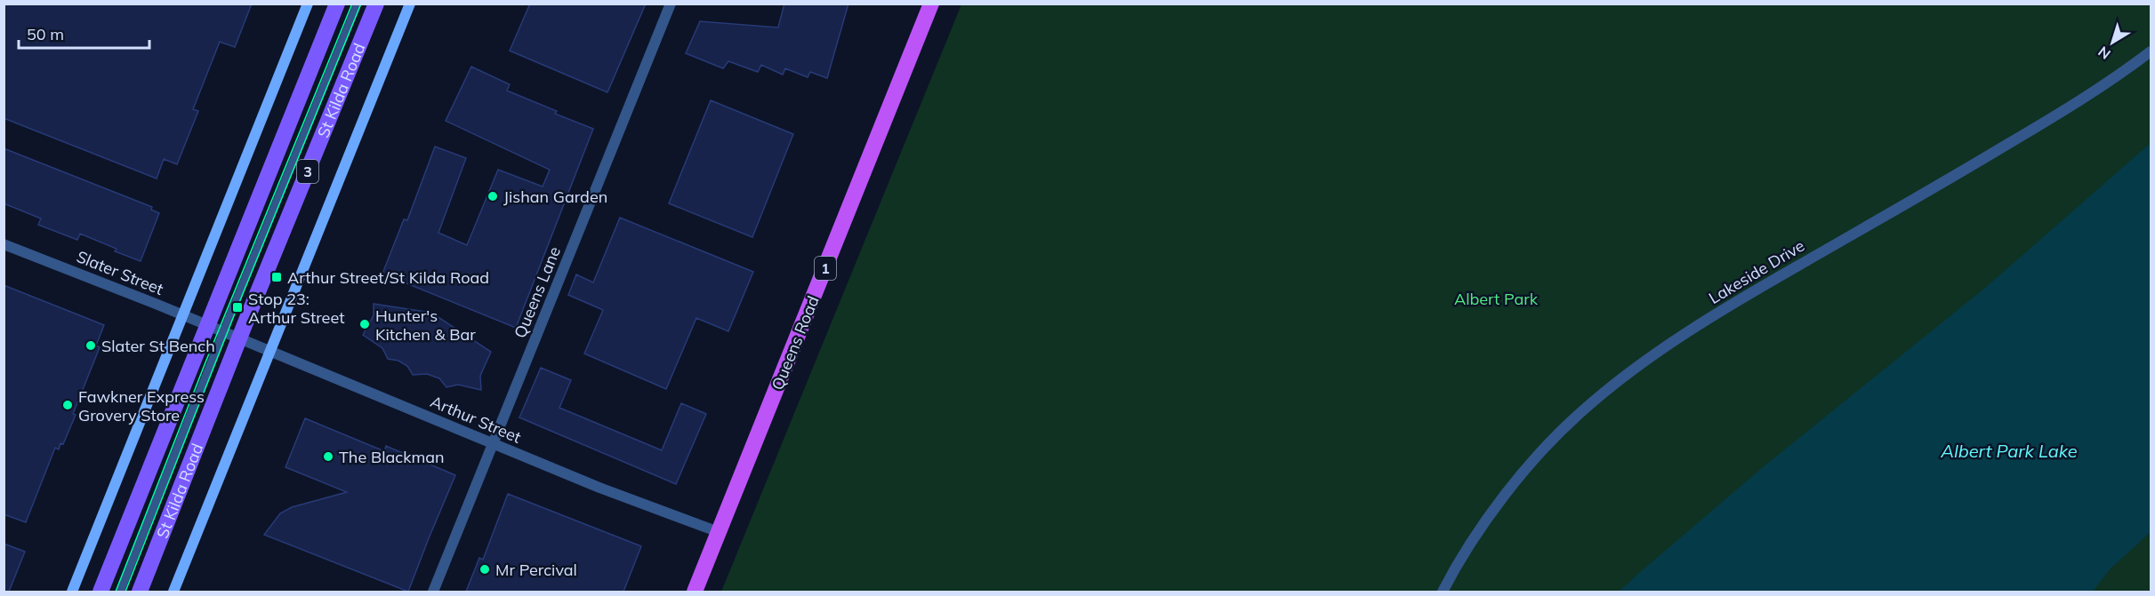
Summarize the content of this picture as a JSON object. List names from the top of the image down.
{
  "streets": {
    "highway": ["1", "Queens Road"],
    "main road": ["St Kilda Road", "3"],
    "street": [
      "Lakeside Drive",
      "Slater Street",
      "Queens Lane",
      "Arthur Street"
    ]
  },
  "crossings": [
    ["St Kilda Road", "Arthur Street"],
    ["3", "Slater Street"],
    ["Slater Street", "Arthur Street"],
    ["Queens Lane", "Arthur Street"],
    ["Queens Road", "Arthur Street"]
  ],
  "water": ["Albert Park Lake"],
  "parks": ["Albert Park"],
  "places": {
    "other": [
      "Jishan Garden",
      "Hunter's Kitchen & Bar",
      "Slater St Bench",
      "Fawkner Express Grovery Store",
      "The Blackman",
      "Mr Percival"
    ],
    "transit": ["Arthur Street/St Kilda Road", "Stop 23: Arthur Street"]
  },
  "scale_bar": "50 m",
  "north": "bottom left"
}
